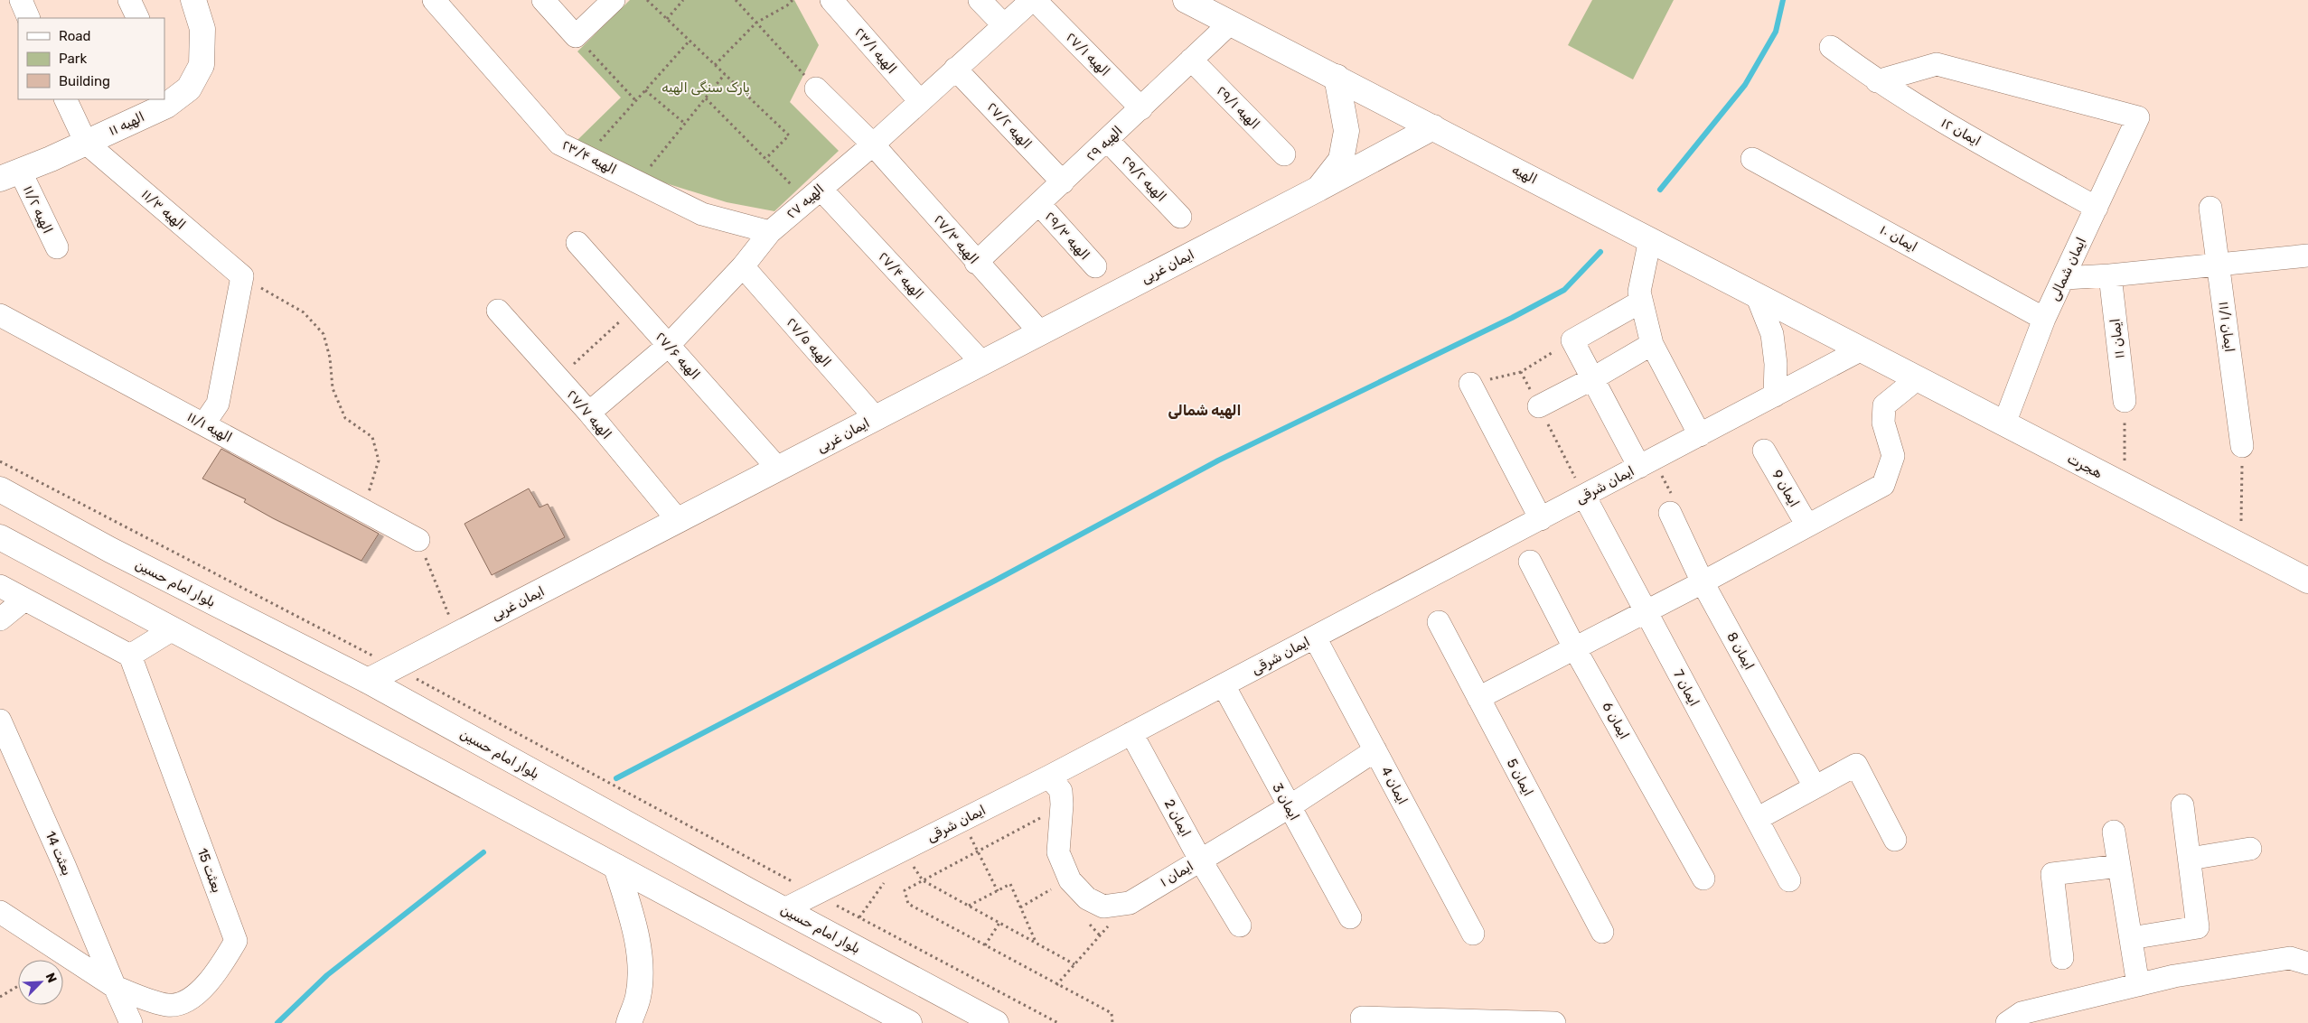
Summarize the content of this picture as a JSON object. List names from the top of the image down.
{
  "streets": {
    "main road": [
      "الهیه ۱۱",
      "الهیه",
      "ایمان غربی",
      "هجرت",
      "بلوار امام حسین"
    ],
    "street": [
      "الهیه ۲۳/۱",
      "الهیه ۲۷/۱",
      "الهیه ۲۹/۱",
      "الهیه ۲۷/۲",
      "ایمان ۱۲",
      "الهیه ۲۹",
      "الهیه ۲۳/۴",
      "الهیه ۲۹/۲",
      "الهیه ۲۷",
      "الهیه ۱۱/۲",
      "الهیه ۱۱/۳",
      "الهیه ۲۹/۳",
      "ایمان ۱۰",
      "الهیه ۲۷/۳",
      "ایمان شمالی",
      "الهیه ۲۷/۴",
      "ایمان ۱۱/۱",
      "ایمان ۱۱",
      "الهیه ۲۷/۵",
      "الهیه ۲۷/۶",
      "الهیه ۲۷/۷",
      "الهیه ۱۱/۱",
      "ایمان شرقی",
      "ایمان 9",
      "ایمان 8",
      "ایمان 7",
      "ایمان 6",
      "ایمان 5",
      "ایمان 4",
      "ایمان 3",
      "ایمان 2",
      "بعثت 14",
      "بعثت 15",
      "ایمان ۱"
    ]
  },
  "crossings": [
    ["الهیه ۲۳/۱", "الهیه ۲۷"],
    ["الهیه ۲۷/۱", "الهیه ۲۹"],
    ["الهیه ۲۷/۱", "الهیه ۲۷"],
    ["الهیه ۲۹/۱", "الهیه ۲۹"],
    ["الهیه ۱۱", "الهیه ۱۱/۲"],
    ["الهیه ۱۱", "الهیه ۱۱/۳"],
    ["الهیه ۲۷/۲", "الهیه ۲۹"],
    ["الهیه ۲۷/۲", "الهیه ۲۷"],
    ["ایمان ۱۲", "ایمان شمالی"],
    ["الهیه ۲۹", "الهیه"],
    ["الهیه ۲۹", "الهیه ۲۹/۲"],
    ["الهیه ۲۹", "الهیه ۲۹/۳"],
    ["الهیه ۲۹", "الهیه ۲۷/۳"],
    ["الهیه ۲۳/۴", "الهیه ۲۷"],
    ["الهیه", "ایمان غربی"],
    ["الهیه", "هجرت"],
    ["الهیه", "ایمان شرقی"],
    ["الهیه ۲۷", "الهیه ۲۷/۳"],
    ["الهیه ۲۷", "الهیه ۲۷/۴"],
    ["الهیه ۲۷", "الهیه ۲۷/۵"],
    ["الهیه ۲۷", "الهیه ۲۷/۶"],
    ["الهیه ۲۷", "الهیه ۲۷/۷"],
    ["ایمان ۱۰", "ایمان شمالی"],
    ["الهیه ۲۷/۳", "ایمان غربی"],
    ["ایمان غربی", "الهیه ۲۷/۴"],
    ["ایمان غربی", "الهیه ۲۷/۵"],
    ["ایمان غربی", "الهیه ۲۷/۶"],
    ["ایمان غربی", "الهیه ۲۷/۷"],
    ["ایمان غربی", "بلوار امام حسین"],
    ["ایمان شمالی", "هجرت"],
    ["هجرت", "ایمان شرقی"],
    ["ایمان شرقی", "بلوار امام حسین"],
    ["ایمان شرقی", "ایمان 7"],
    ["ایمان شرقی", "ایمان 4"],
    ["ایمان شرقی", "ایمان 3"],
    ["ایمان شرقی", "ایمان 2"],
    ["ایمان شرقی", "ایمان ۱"],
    ["ایمان 4", "ایمان ۱"],
    ["ایمان 3", "ایمان ۱"],
    ["ایمان 2", "ایمان ۱"],
    ["بعثت 14", "بعثت 15"]
  ],
  "districts": ["الهیه شمالی"],
  "parks": ["پارک سنگی الهیه"],
  "legend": ["Road", "Park", "Building"],
  "north": "top right"
}
